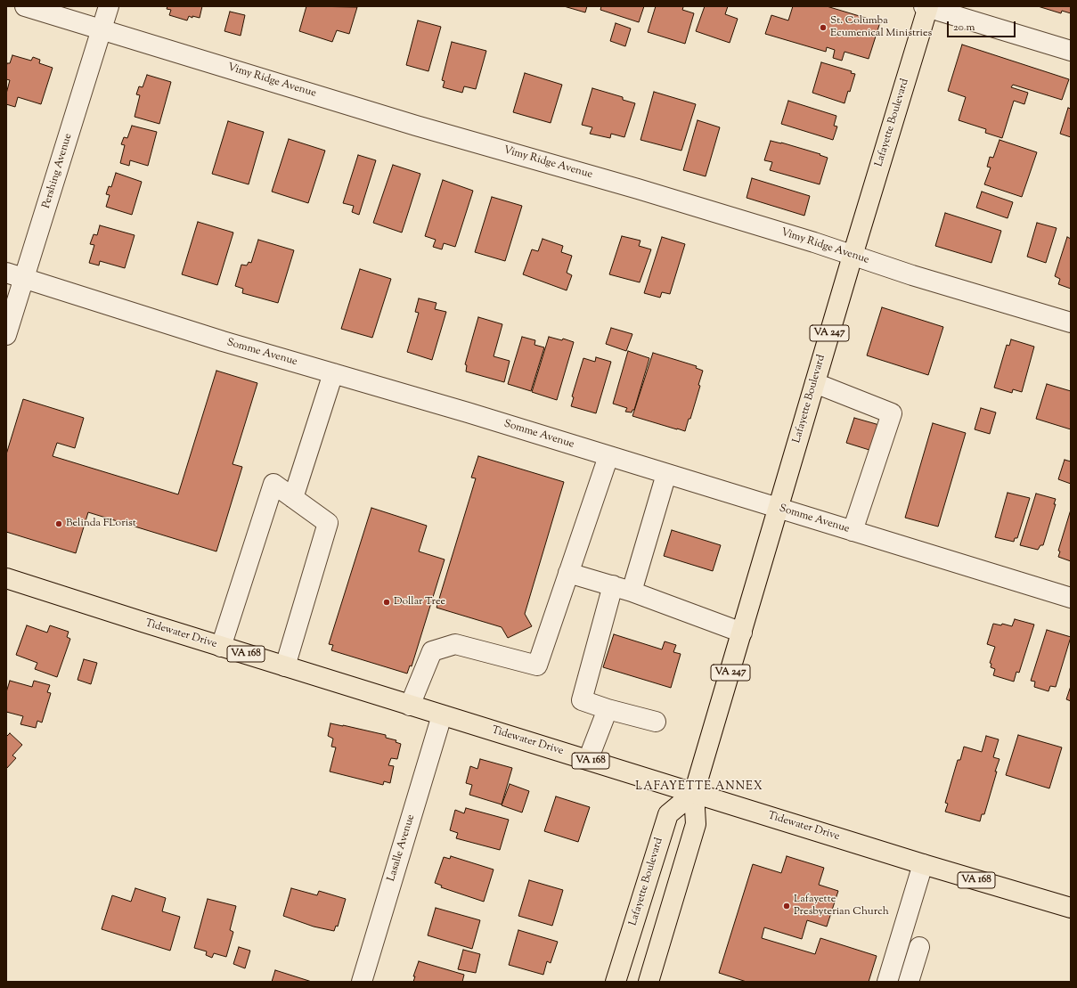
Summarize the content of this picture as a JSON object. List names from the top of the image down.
{
  "streets": {
    "main road": [
      "Lafayette Boulevard",
      "VA 247",
      "Tidewater Drive",
      "VA 168"
    ],
    "street": [
      "Vimy Ridge Avenue",
      "Pershing Avenue",
      "Somme Avenue",
      "Lasalle Avenue"
    ]
  },
  "crossings": [
    ["Vimy Ridge Avenue", "Lafayette Boulevard"],
    ["Vimy Ridge Avenue", "Pershing Avenue"],
    ["Lafayette Boulevard", "Somme Avenue"],
    ["Lafayette Boulevard", "Tidewater Drive"],
    ["Pershing Avenue", "Somme Avenue"],
    ["Tidewater Drive", "Lasalle Avenue"]
  ],
  "districts": ["LAFAYETTE ANNEX"],
  "places": [
    "St. Columba Ecumenical Ministries",
    "Belinda FLorist",
    "Dollar Tree",
    "Lafayette Presbyterian Church"
  ],
  "scale_bar": "20 m"
}
